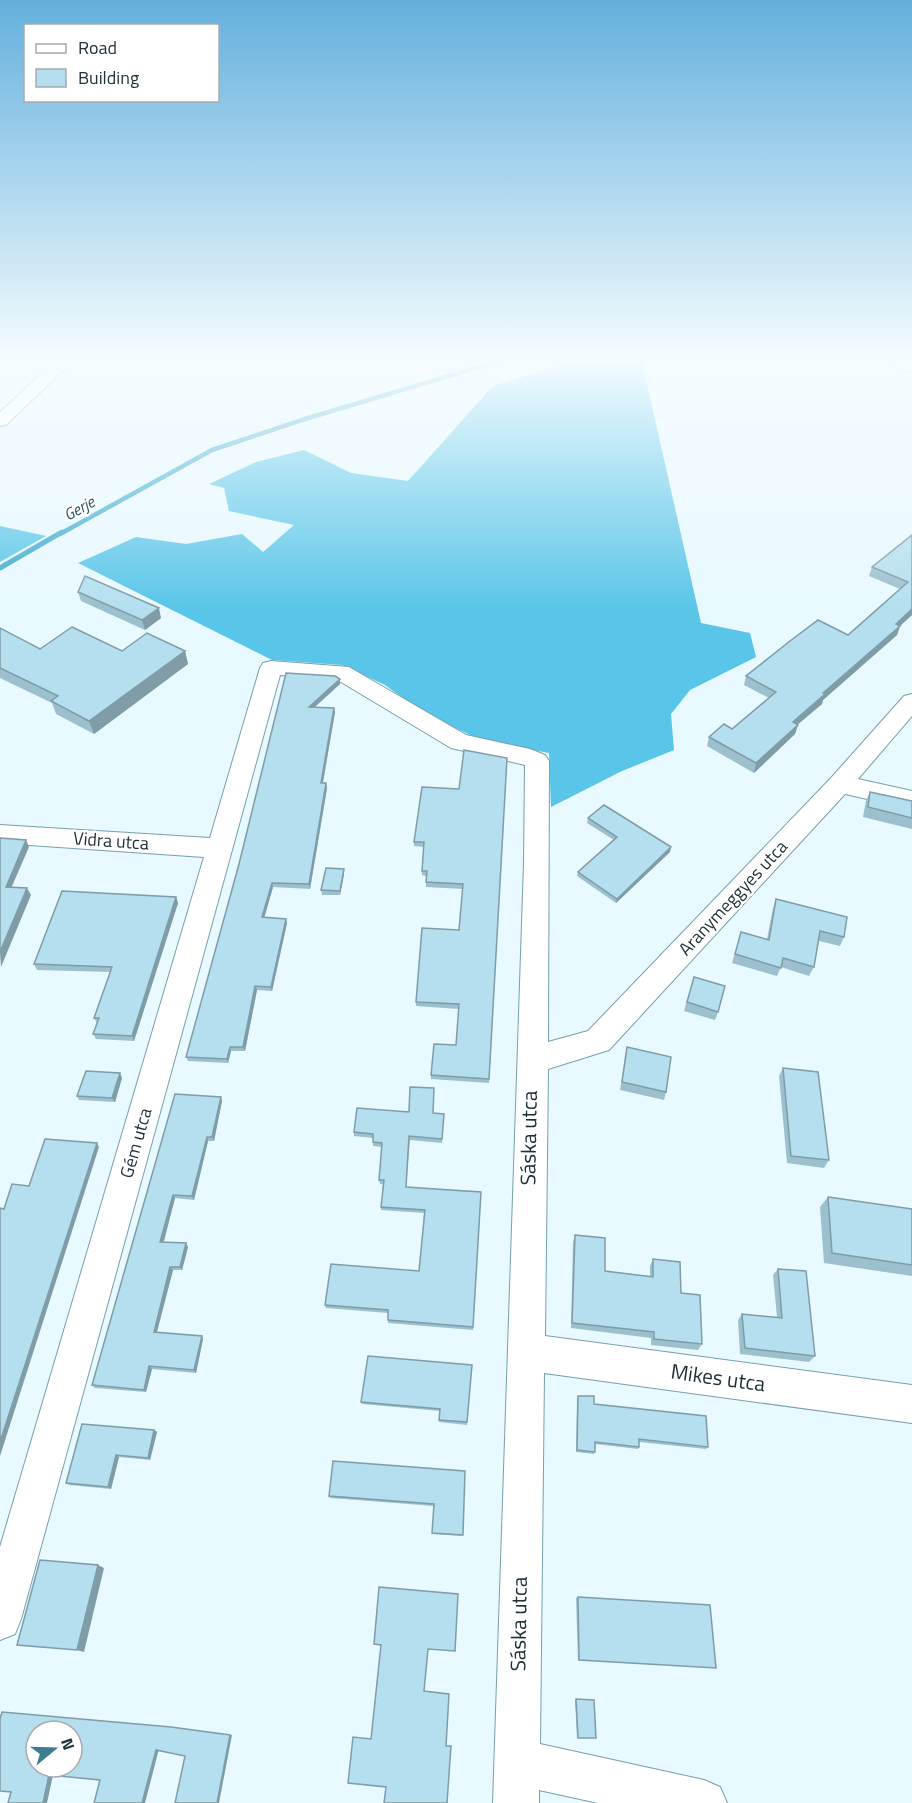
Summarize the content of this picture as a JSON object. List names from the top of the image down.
{
  "streets": {
    "street": [
      "Vidra utca",
      "Aranymeggyes utca",
      "Sáska utca",
      "Gém utca",
      "Mikes utca"
    ]
  },
  "crossings": [
    ["Vidra utca", "Gém utca"],
    ["Aranymeggyes utca", "Sáska utca"],
    ["Sáska utca", "Gém utca"],
    ["Sáska utca", "Mikes utca"]
  ],
  "water": ["Gerje"],
  "legend": ["Road", "Building"],
  "north": "right"
}
